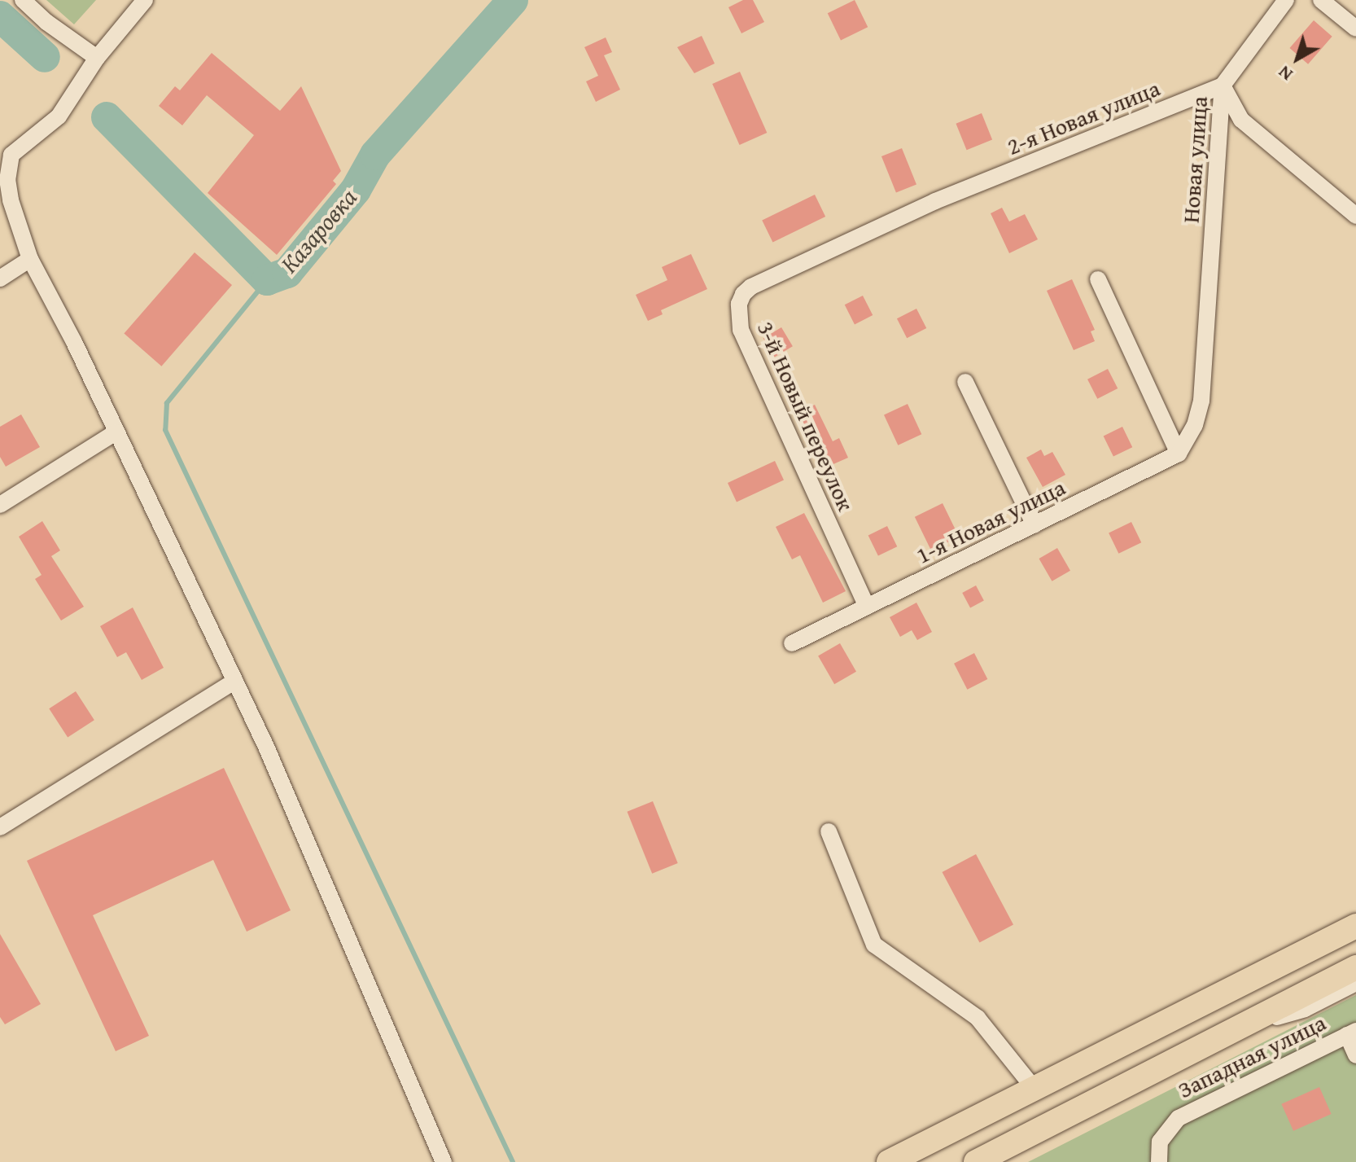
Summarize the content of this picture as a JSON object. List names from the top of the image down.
{
  "streets": {
    "street": [
      "2-я Новая улица",
      "Новая улица",
      "3-й Новый переулок",
      "1-я Новая улица",
      "Западная улица"
    ]
  },
  "crossings": [
    ["2-я Новая улица", "Новая улица"],
    ["2-я Новая улица", "3-й Новый переулок"],
    ["Новая улица", "1-я Новая улица"],
    ["3-й Новый переулок", "1-я Новая улица"]
  ],
  "water": ["Казаровка"],
  "north": "bottom left"
}
